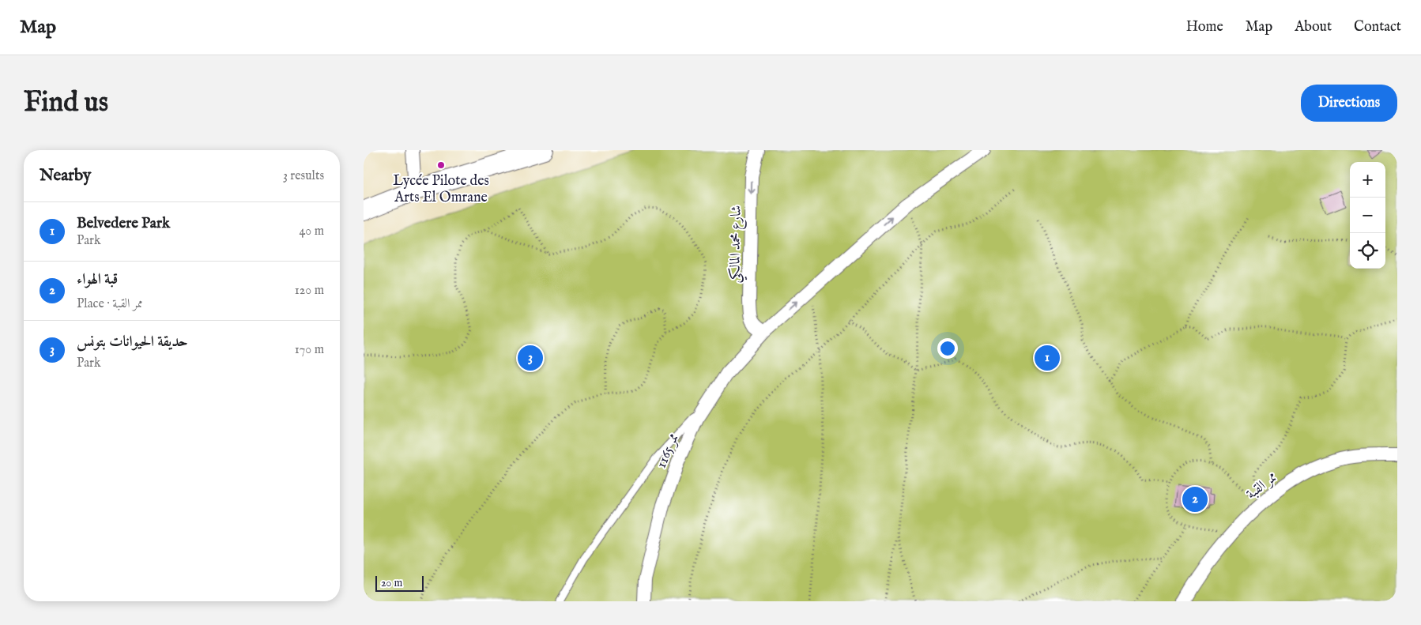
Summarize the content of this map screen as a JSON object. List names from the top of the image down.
{
  "streets": {
    "street": ["شارع محمد المالكي", "ممر 1165", "ممر القبة"]
  },
  "crossings": [
    ["شارع محمد المالكي", "ممر 1165"]
  ],
  "one_way": ["شارع محمد المالكي"],
  "places": ["Lycée Pilote des Arts El Omrane"],
  "scale_bar": "20 m",
  "page": {
    "header": "Map",
    "nav": [
      "Home",
      "Map",
      "About",
      "Contact"
    ],
    "buttons": "Directions",
    "title": "Find us",
    "heading": ["Nearby", "3 results"],
    "map_buttons": ["+", "−"],
    "list": [
      {
        "mark": "1",
        "name": "Belvedere Park",
        "note": "Park",
        "value": "40 m"
      },
      {
        "mark": "2",
        "name": "قبة الهواء",
        "note": "Place · ممر القبة",
        "value": "120 m"
      },
      {
        "mark": "3",
        "name": "حديقة الحيوانات بتونس",
        "note": "Park",
        "value": "170 m"
      }
    ],
    "pins": ["1", "3", "2"],
    "scale": "20 m"
  }
}
